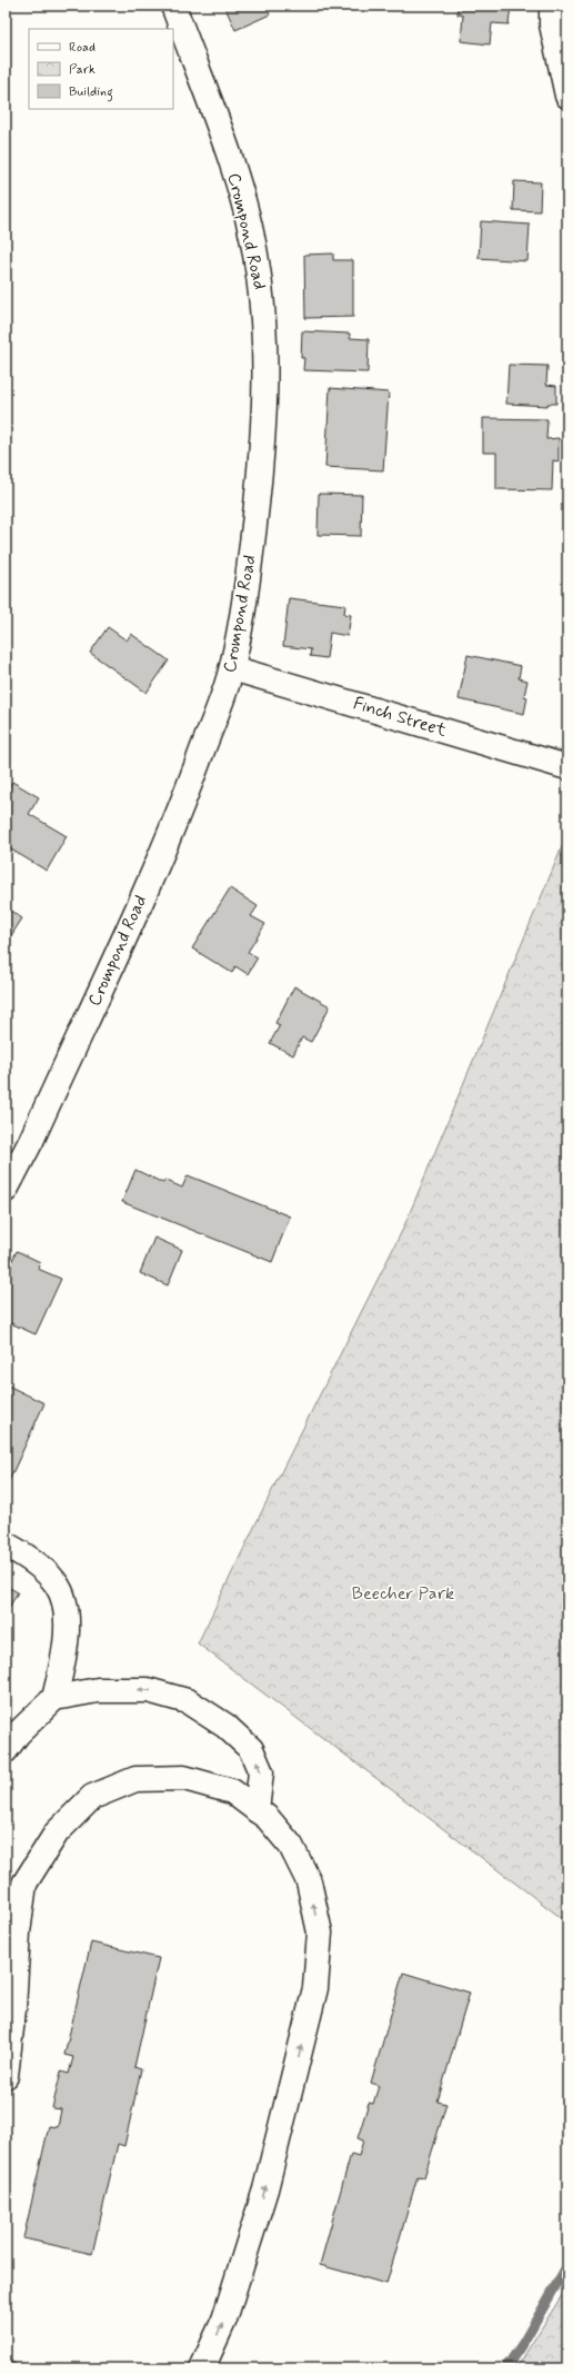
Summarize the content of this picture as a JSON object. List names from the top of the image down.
{
  "streets": {
    "main road": ["Crompond Road", "Finch Street"]
  },
  "crossings": [
    ["Crompond Road", "Finch Street"]
  ],
  "parks": ["Beecher Park"],
  "legend": ["Road", "Park", "Building"]
}
